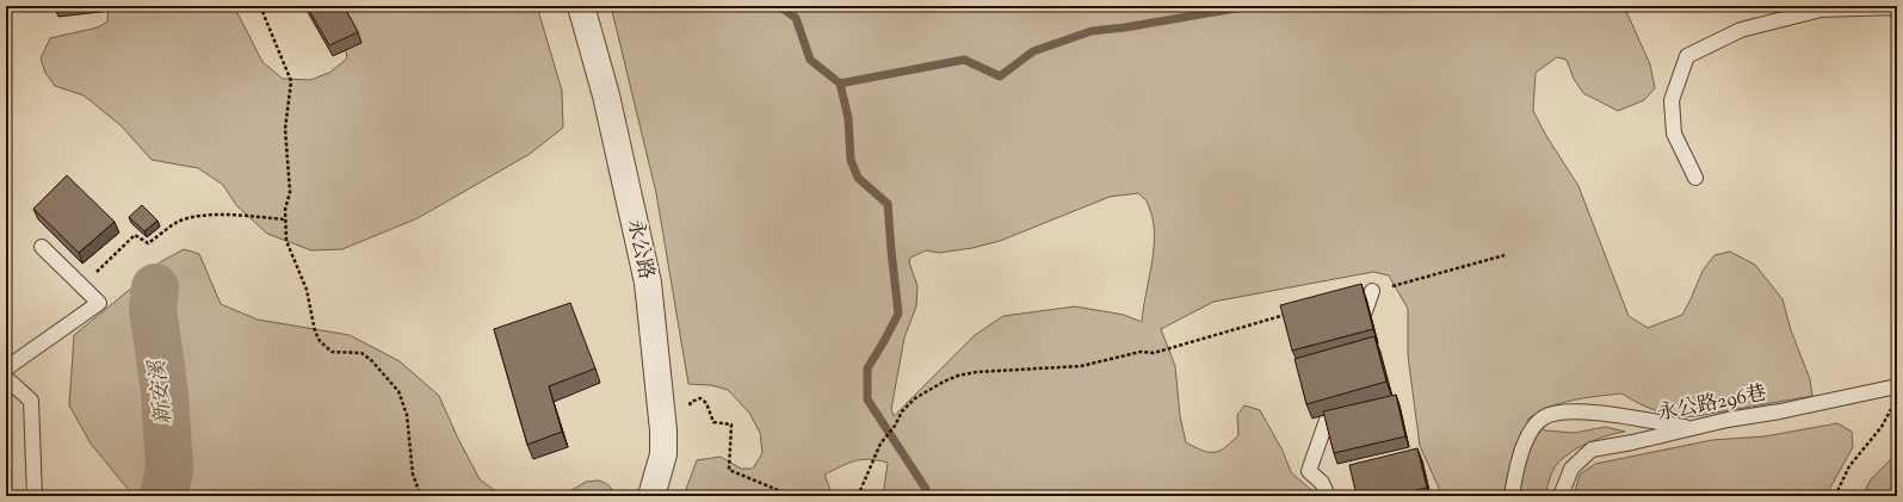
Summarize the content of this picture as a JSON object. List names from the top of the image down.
{
  "streets": {
    "street": ["永公路"],
    "lane": ["永公路296巷"]
  },
  "water": ["新安溪"]
}
